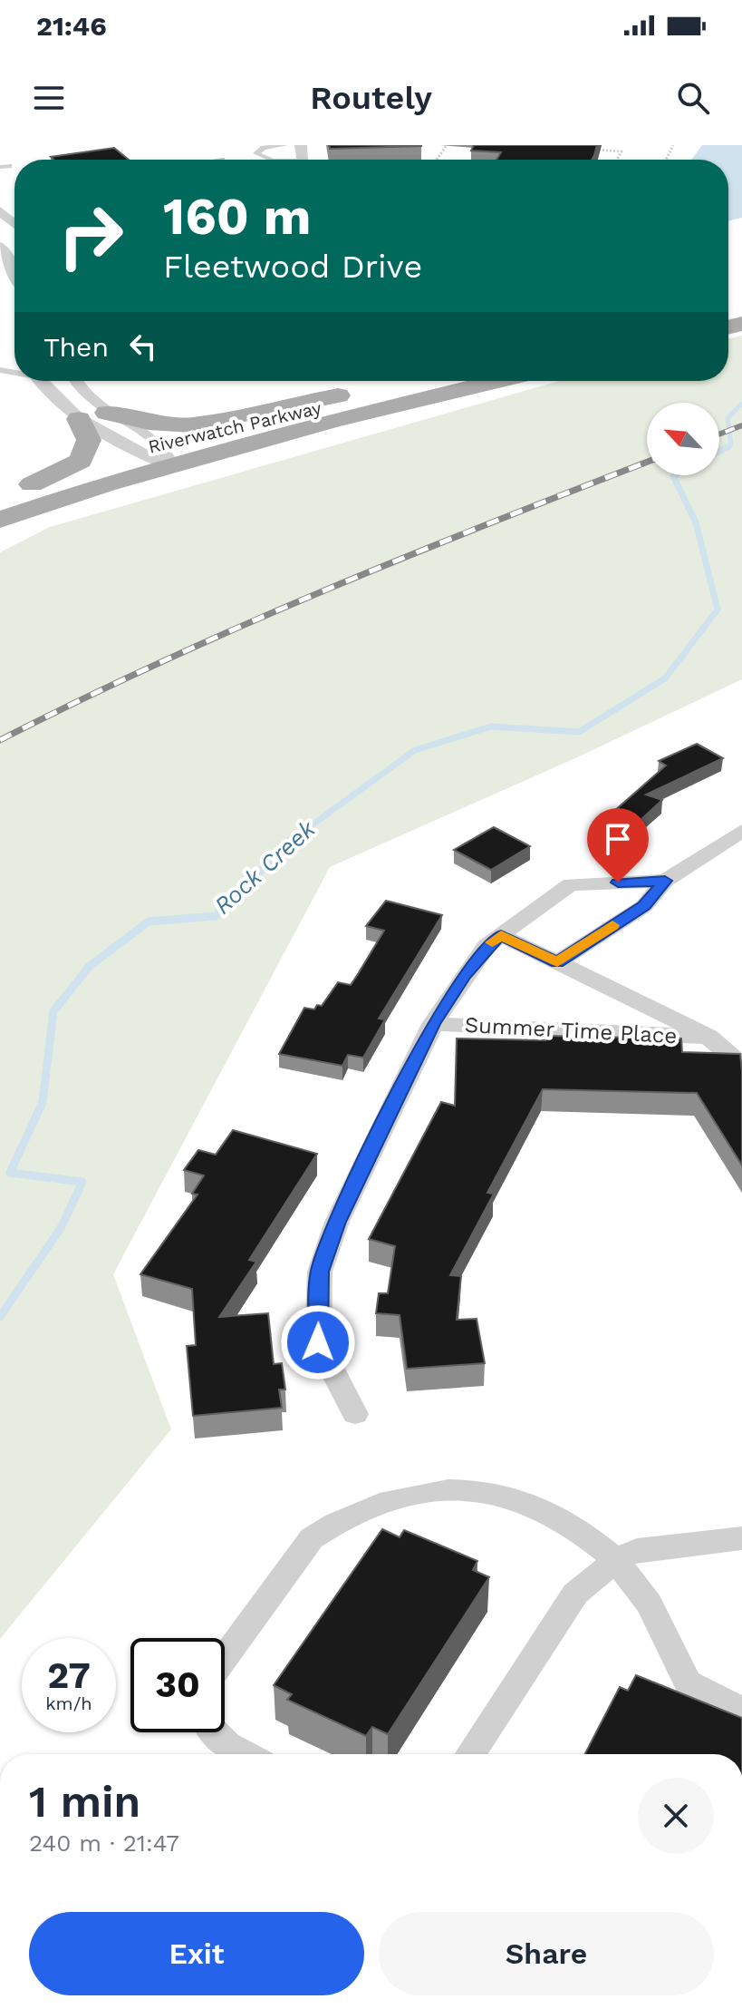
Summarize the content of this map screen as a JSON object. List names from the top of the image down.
{
  "streets": {
    "main road": ["Riverwatch Parkway"],
    "street": ["Summer Time Place"]
  },
  "water": ["Rock Creek"],
  "north": "top left",
  "page": {
    "status": "21:46",
    "header": "Routely",
    "turn": ["160 m", "Fleetwood Drive"],
    "then": "Then",
    "speed": "27 km/h",
    "limit": "30",
    "heading": ["1 min", "240 m · 21:47"],
    "buttons": ["Exit", "Share"]
  }
}
